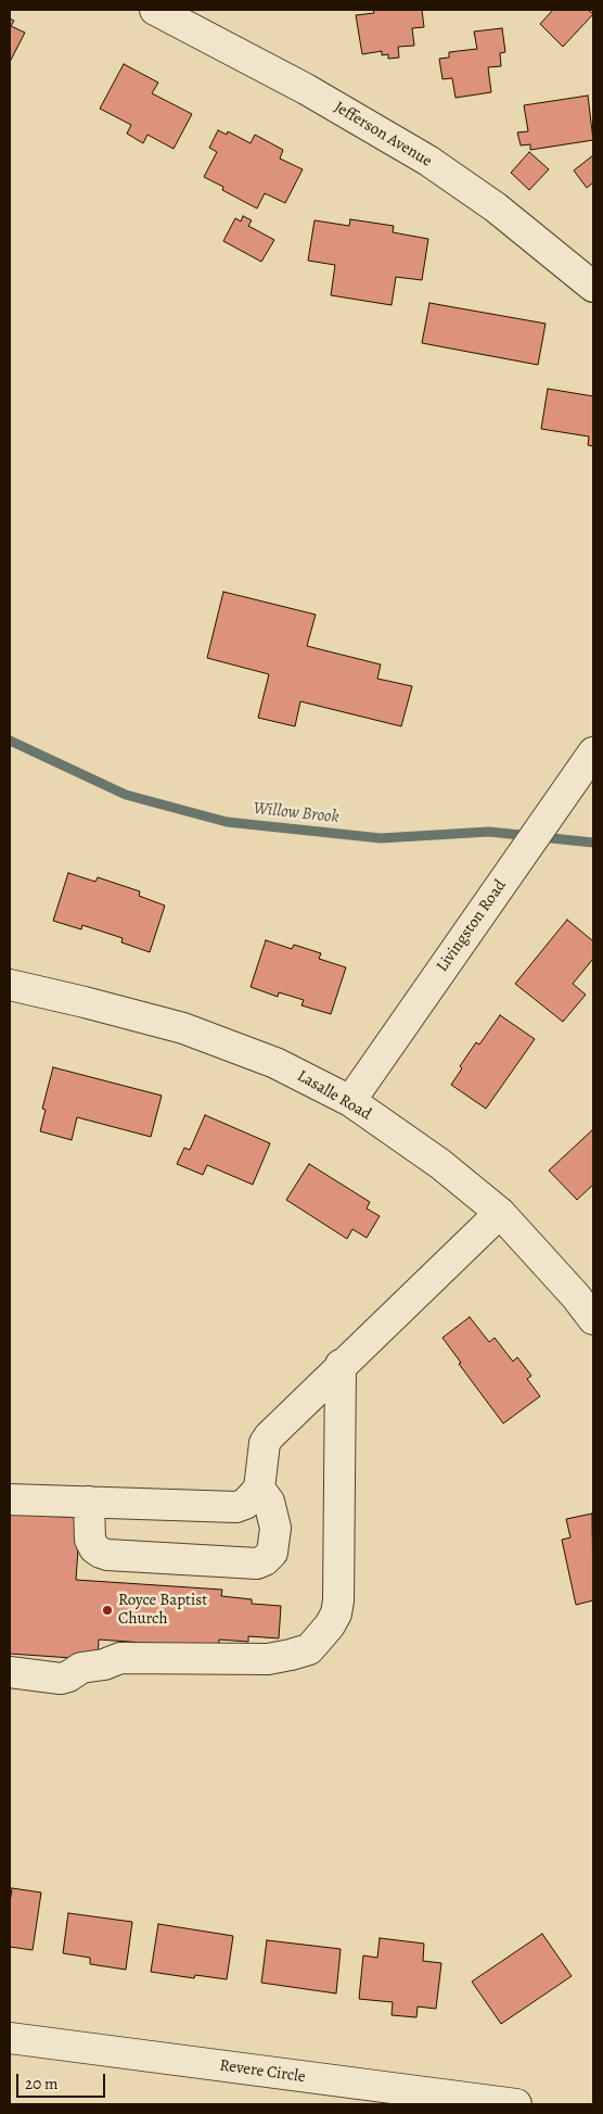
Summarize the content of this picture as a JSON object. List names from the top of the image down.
{
  "streets": {
    "street": [
      "Jefferson Avenue",
      "Livingston Road",
      "Lasalle Road",
      "Revere Circle"
    ]
  },
  "crossings": [
    ["Livingston Road", "Lasalle Road"]
  ],
  "water": ["Willow Brook"],
  "places": ["Royce Baptist Church"],
  "scale_bar": "20 m"
}
